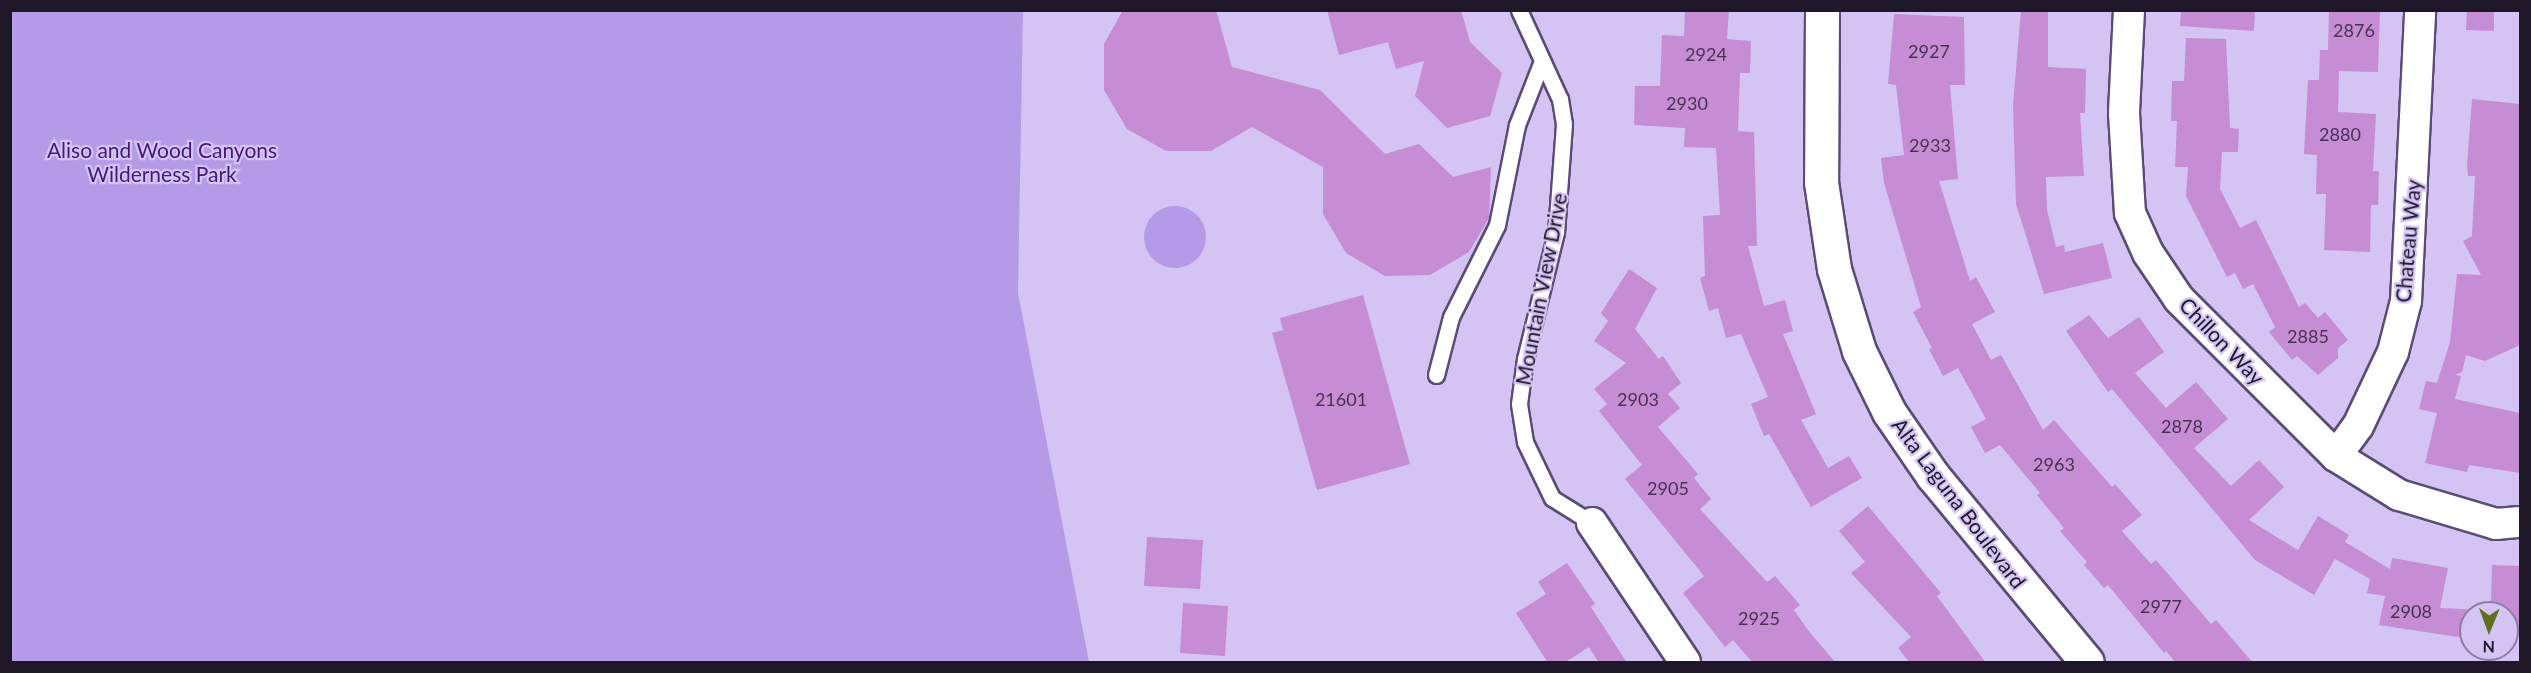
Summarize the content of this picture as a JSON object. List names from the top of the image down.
{
  "streets": {
    "main road": ["Alta Laguna Boulevard"],
    "street": ["Chateau Way", "Mountain View Drive", "Chillon Way"]
  },
  "crossings": [
    ["Chateau Way", "Chillon Way"]
  ],
  "parks": ["Aliso and Wood Canyons Wilderness Park"],
  "house_numbers": [
    "2876",
    "2927",
    "2924",
    "2930",
    "2880",
    "2933",
    "2885",
    "21601",
    "2903",
    "2878",
    "2963",
    "2905",
    "2977",
    "2908",
    "2925"
  ],
  "north": "bottom"
}
